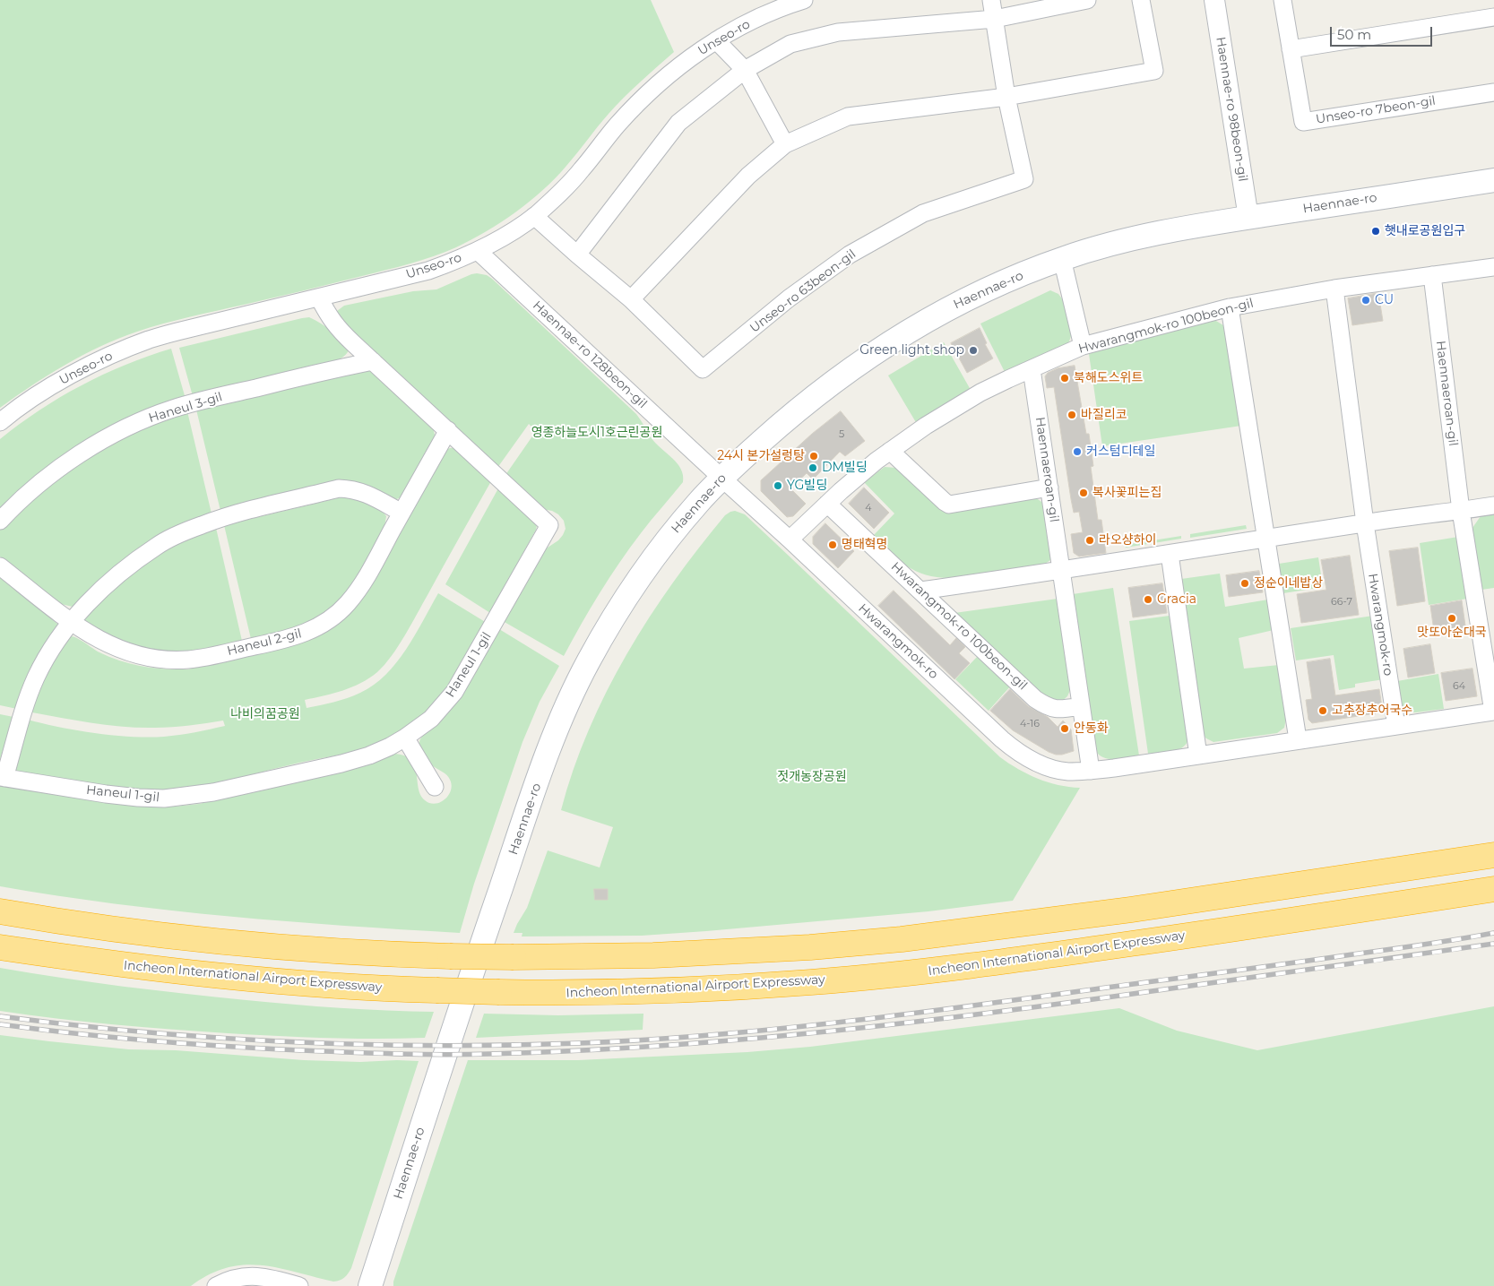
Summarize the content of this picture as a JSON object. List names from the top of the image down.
{
  "streets": {
    "highway": ["Incheon International Airport Expressway"],
    "main road": ["Haennae-ro"],
    "street": [
      "Unseo-ro",
      "Haennae-ro 98beon-gil",
      "Unseo-ro 7beon-gil",
      "Unseo-ro 63beon-gil",
      "Hwarangmok-ro 100beon-gil",
      "Haennae-ro 128beon-gil",
      "Haennaeroan-gil",
      "Haneul 3-gil",
      "Hwarangmok-ro",
      "Haneul 2-gil",
      "Haneul 1-gil"
    ]
  },
  "crossings": [
    ["Unseo-ro", "Unseo-ro 63beon-gil"],
    ["Unseo-ro", "Haennae-ro 128beon-gil"],
    ["Unseo-ro", "Haneul 1-gil"],
    ["Haennae-ro 98beon-gil", "Haennae-ro"],
    ["Haennae-ro", "Haennae-ro 128beon-gil"],
    ["Haennae-ro", "Hwarangmok-ro"],
    ["Hwarangmok-ro 100beon-gil", "Haennaeroan-gil"],
    ["Hwarangmok-ro 100beon-gil", "Hwarangmok-ro"],
    ["Haennae-ro 128beon-gil", "Hwarangmok-ro"],
    ["Haennaeroan-gil", "Hwarangmok-ro"],
    ["Haneul 3-gil", "Haneul 1-gil"],
    ["Haneul 2-gil", "Haneul 1-gil"]
  ],
  "parks": ["영종하늘도시1호근린공원", "나비의꿈공원", "젓개농장공원"],
  "places": [
    "햇내로공원입구",
    "CU",
    "Green light shop",
    "북해도스위트",
    "바질리코",
    "커스텀디테일",
    "24시 본가설렁탕",
    "DM빌딩",
    "YG빌딩",
    "복사꽃피는집",
    "라오샹하이",
    "명태혁명",
    "정순이네밥상",
    "Gracia",
    "맛또아순대국",
    "고추장추어국수",
    "안동화"
  ],
  "house_numbers": [
    "5",
    "4",
    "66-7",
    "64",
    "4-16"
  ],
  "scale_bar": "50 m"
}
